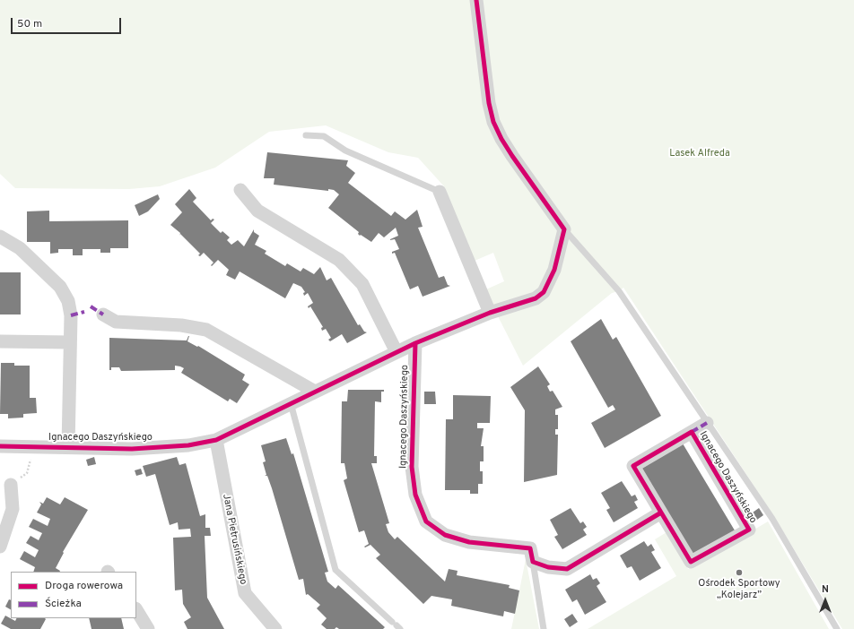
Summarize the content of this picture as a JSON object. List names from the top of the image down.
{
  "streets": {
    "street": ["Ignacego Daszyńskiego", "Jana Pietrusińskiego"]
  },
  "crossings": [
    ["Ignacego Daszyńskiego", "Jana Pietrusińskiego"]
  ],
  "parks": ["Lasek Alfreda"],
  "places": ["Ośrodek Sportowy „Kolejarz”"],
  "legend": ["Droga rowerowa", "Ścieżka"],
  "scale_bar": "50 m",
  "north": "top"
}
